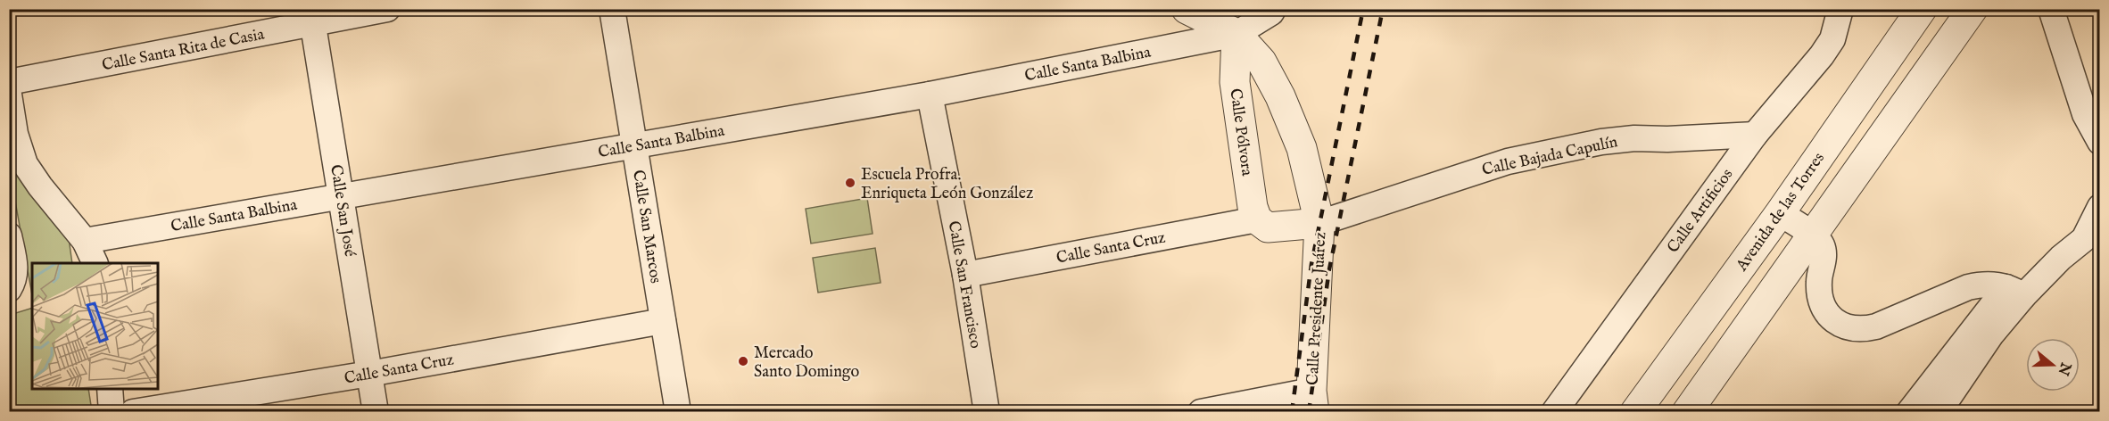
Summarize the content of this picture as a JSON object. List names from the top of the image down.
{
  "streets": {
    "street": [
      "Calle Santa Rita de Casia",
      "Calle Santa Balbina",
      "Calle Pólvora",
      "Calle Bajada Capulín",
      "Calle San José",
      "Calle Artificios",
      "Avenida de las Torres",
      "Calle San Marcos",
      "Calle Santa Cruz",
      "Calle San Francisco",
      "Calle Presidente Juárez"
    ]
  },
  "crossings": [
    ["Calle Santa Rita de Casia", "Calle San José"],
    ["Calle Santa Balbina", "Calle Pólvora"],
    ["Calle Santa Balbina", "Calle San José"],
    ["Calle Santa Balbina", "Calle San Marcos"],
    ["Calle Santa Balbina", "Calle San Francisco"],
    ["Calle Santa Balbina", "Calle Presidente Juárez"],
    ["Calle Pólvora", "Calle Santa Cruz"],
    ["Calle Pólvora", "Calle Presidente Juárez"],
    ["Calle Bajada Capulín", "Calle Artificios"],
    ["Calle Bajada Capulín", "Calle Presidente Juárez"],
    ["Calle San José", "Calle Santa Cruz"],
    ["Calle San Marcos", "Calle Santa Cruz"],
    ["Calle Santa Cruz", "Calle San Francisco"]
  ],
  "places": ["Escuela Profra. Enriqueta León González", "Mercado Santo Domingo"],
  "north": "right"
}
